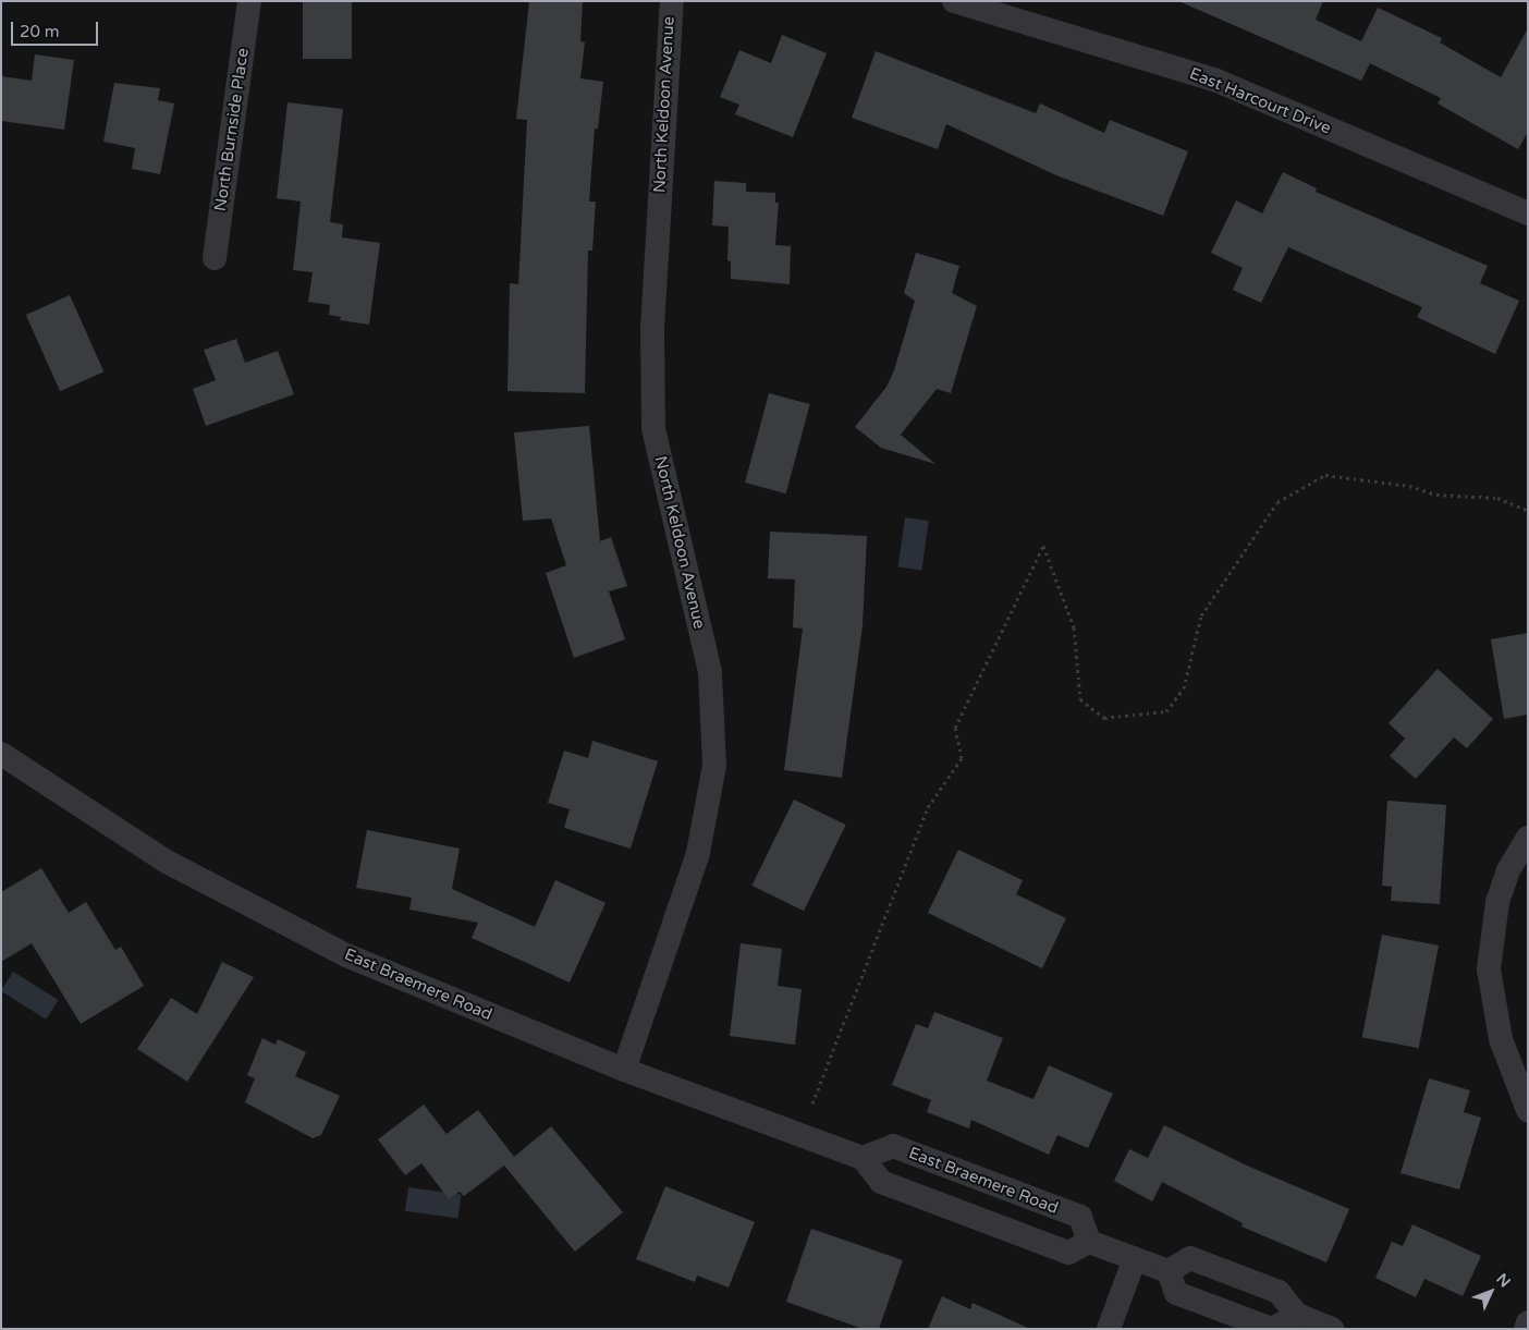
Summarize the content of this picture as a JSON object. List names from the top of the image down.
{
  "streets": {
    "street": [
      "East Harcourt Drive",
      "North Keldoon Avenue",
      "North Burnside Place",
      "East Braemere Road"
    ]
  },
  "crossings": [
    ["North Keldoon Avenue", "East Braemere Road"]
  ],
  "scale_bar": "20 m",
  "north": "top right"
}
